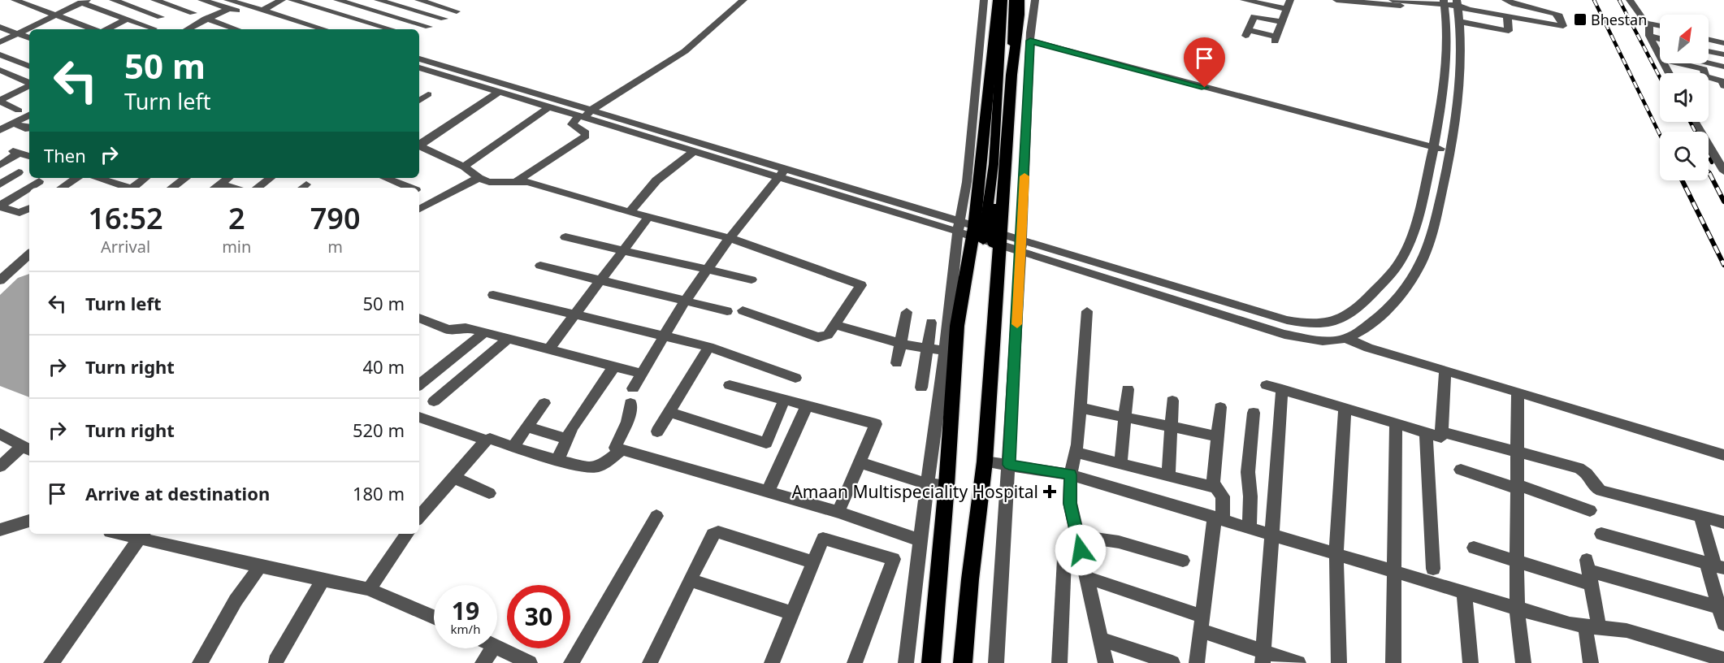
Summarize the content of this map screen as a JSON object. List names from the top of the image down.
{
  "places": {
    "transit": ["Bhestan"],
    "health": ["Amaan Multispeciality Hospital"]
  },
  "north": "top right",
  "page": {
    "turn": ["50 m", "Turn left"],
    "then": "Then",
    "eta": [
      "16:52",
      "Arrival",
      "2",
      "min",
      "790",
      "m"
    ],
    "list": [
      {
        "name": "Turn left",
        "value": "50 m"
      },
      {
        "name": "Turn right",
        "value": "40 m"
      },
      {
        "name": "Turn right",
        "value": "520 m"
      },
      {
        "name": "Arrive at destination",
        "value": "180 m"
      }
    ],
    "speed": "19 km/h",
    "limit": "30"
  }
}
